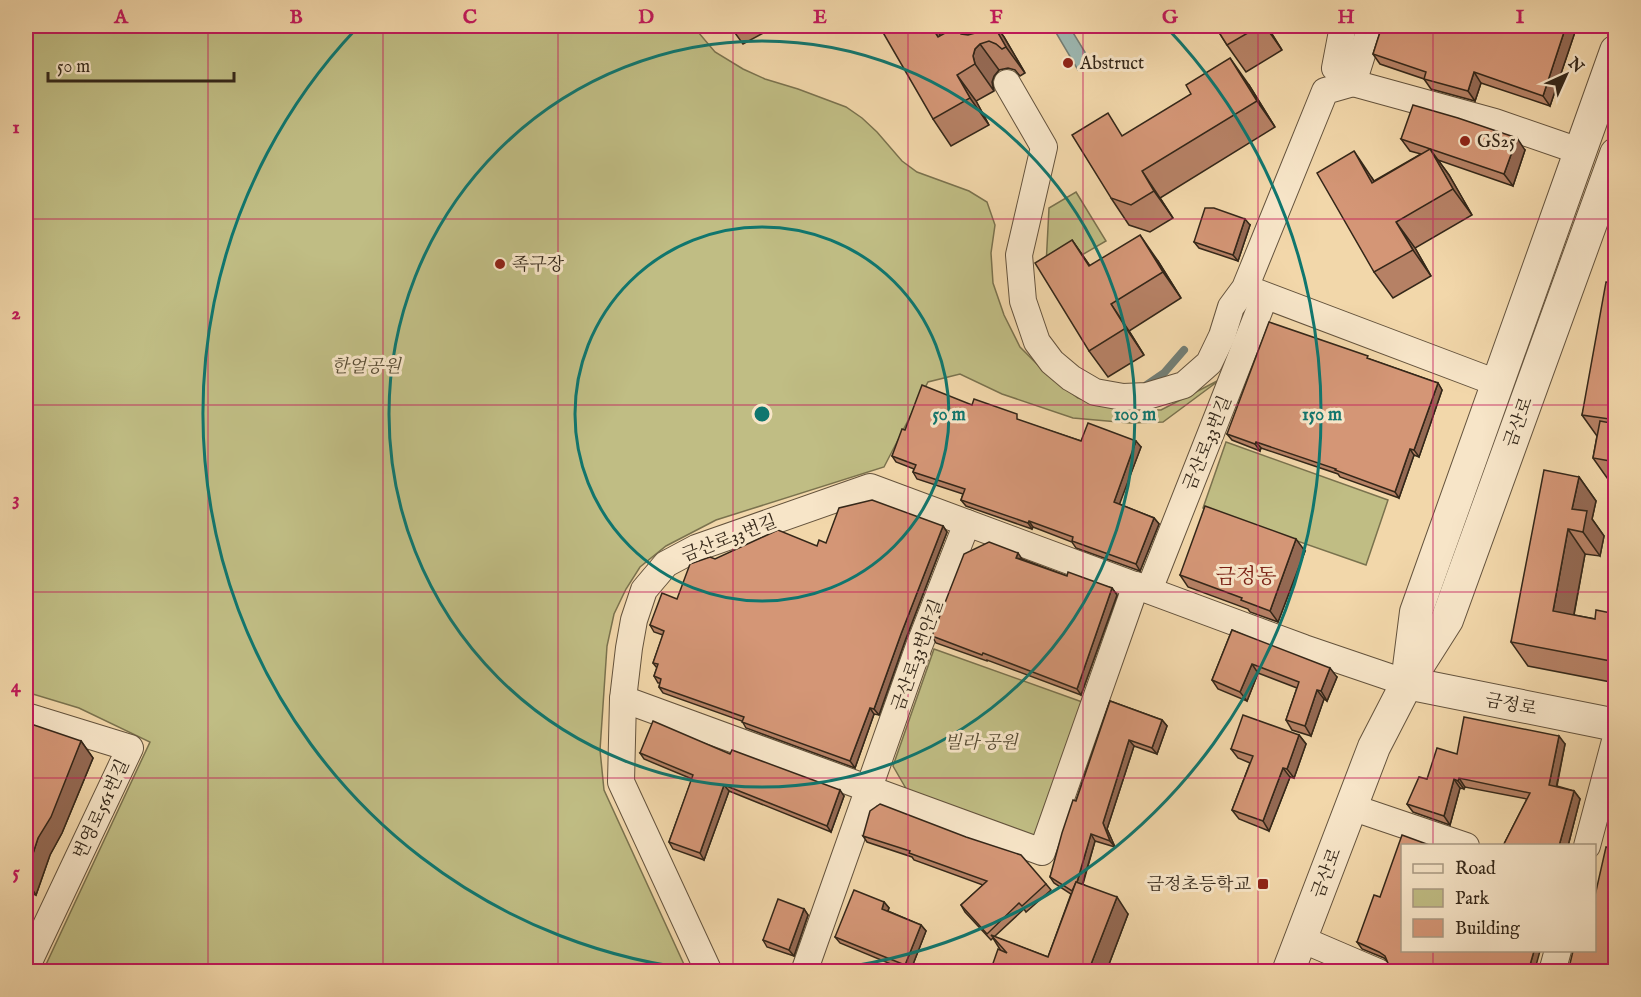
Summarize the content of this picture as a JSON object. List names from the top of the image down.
{
  "streets": {
    "street": [
      "금산로",
      "금산로33번길",
      "금산로33번안길",
      "금정로",
      "번영로561번길"
    ]
  },
  "crossings": [
    ["금산로", "금산로33번길"],
    ["금산로", "금정로"],
    ["금산로33번길", "금산로33번안길"],
    ["금산로33번길", "금정로"]
  ],
  "districts": ["금정동"],
  "parks": ["한얼공원", "빌라 공원"],
  "places": {
    "other": ["Abstruct", "GS25", "족구장"],
    "transit": ["금정초등학교"]
  },
  "legend": ["Road", "Park", "Building"],
  "scale_bar": "50 m",
  "north": "top right",
  "grid": {
    "columns": [
      "A",
      "B",
      "C",
      "D",
      "E",
      "F",
      "G",
      "H",
      "I"
    ],
    "rows": [
      "1",
      "2",
      "3",
      "4",
      "5"
    ]
  },
  "rings": ["50 m", "100 m", "150 m"]
}
